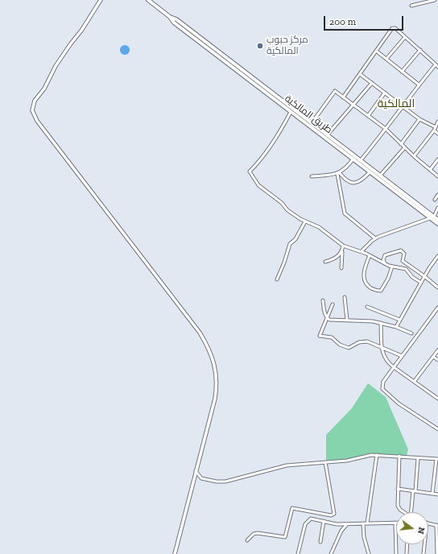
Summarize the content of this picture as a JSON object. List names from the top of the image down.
{
  "streets": {
    "main road": ["طريق المالكية"]
  },
  "districts": ["المالكية"],
  "places": ["مركز حبوب المالكية"],
  "scale_bar": "200 m",
  "north": "right"
}
